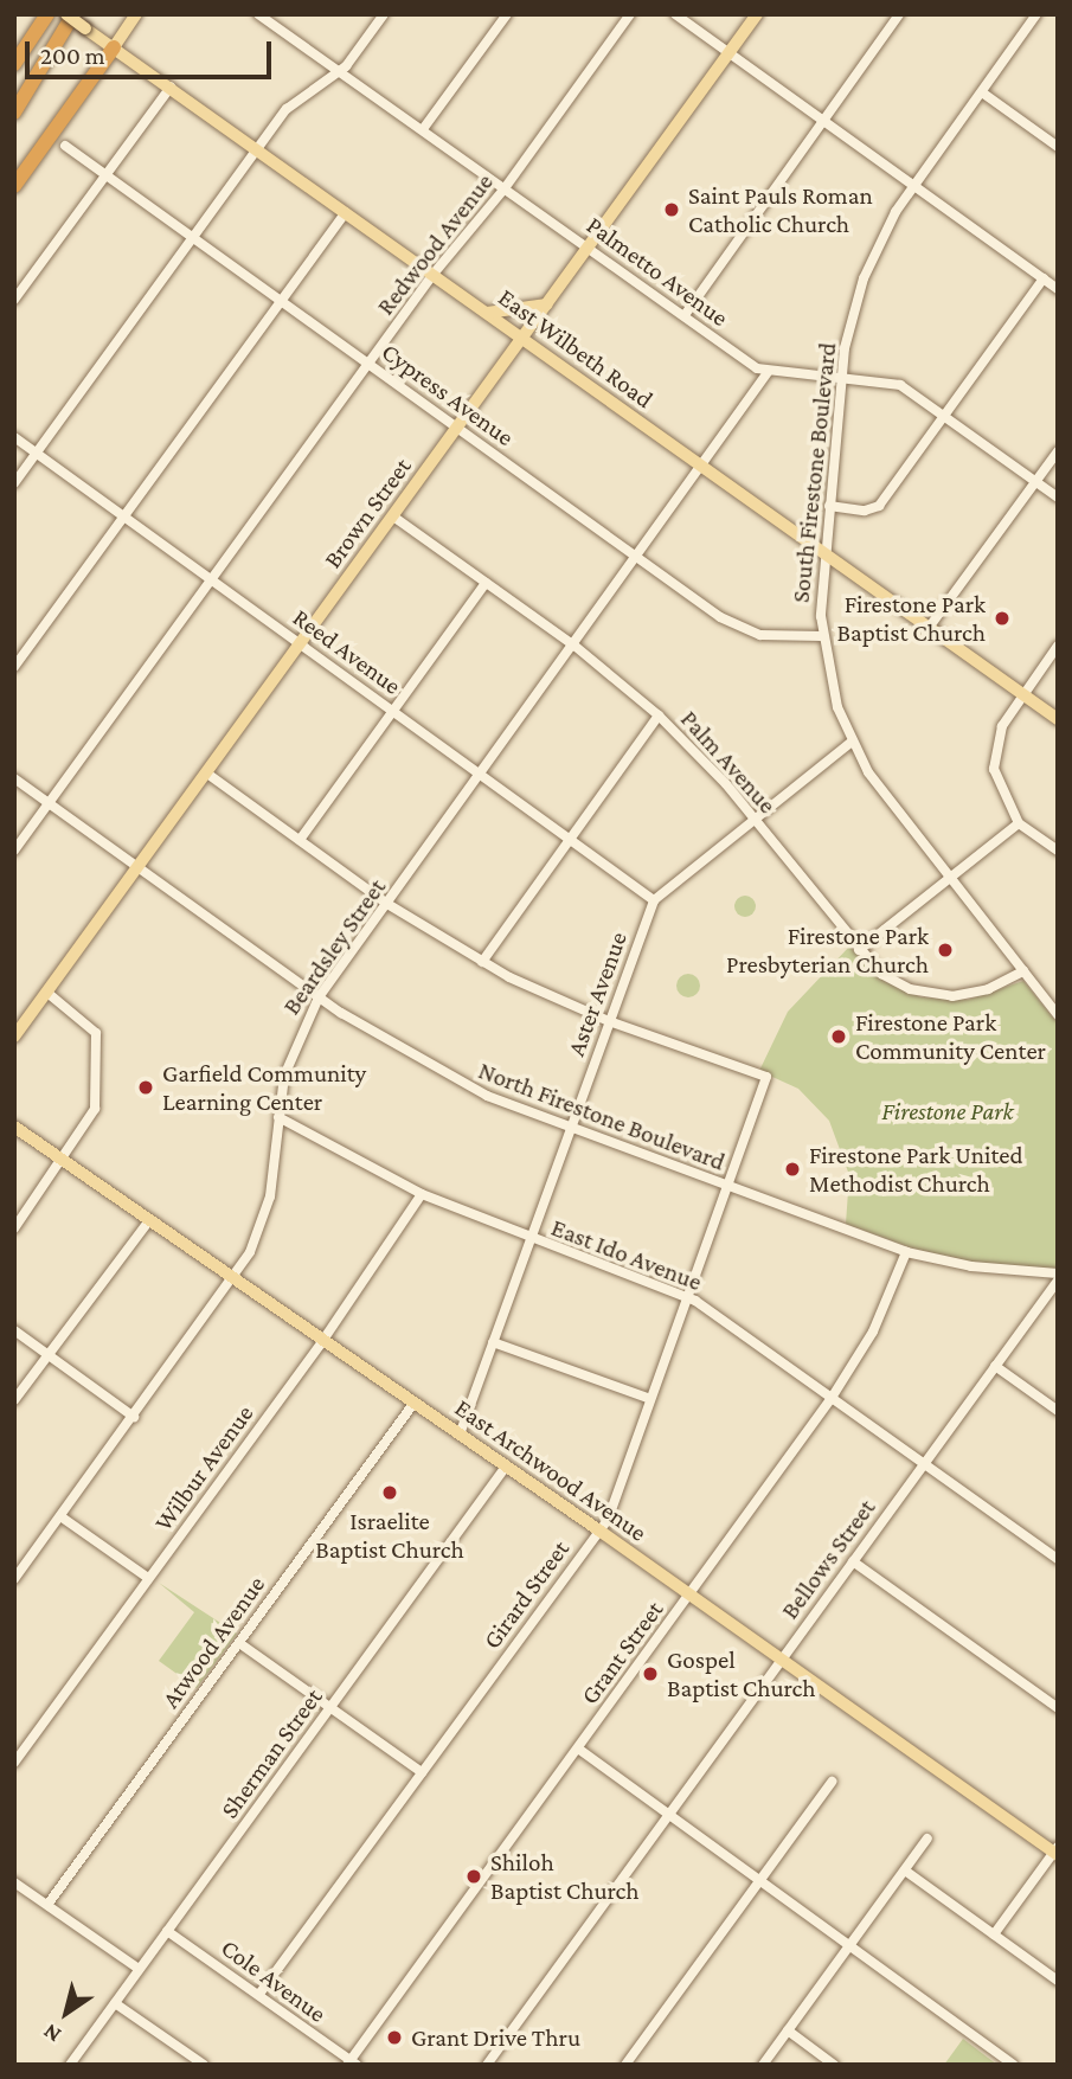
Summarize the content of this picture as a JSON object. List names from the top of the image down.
{
  "streets": {
    "main road": ["East Wilbeth Road", "Brown Street", "East Archwood Avenue"],
    "street": [
      "Redwood Avenue",
      "Palmetto Avenue",
      "Cypress Avenue",
      "South Firestone Boulevard",
      "Reed Avenue",
      "Palm Avenue",
      "Beardsley Street",
      "Aster Avenue",
      "North Firestone Boulevard",
      "East Ido Avenue",
      "Wilbur Avenue",
      "Bellows Street",
      "Girard Street",
      "Atwood Avenue",
      "Grant Street",
      "Sherman Street",
      "Cole Avenue"
    ]
  },
  "crossings": [
    ["Redwood Avenue", "Palmetto Avenue"],
    ["Redwood Avenue", "East Wilbeth Road"],
    ["Redwood Avenue", "Cypress Avenue"],
    ["Redwood Avenue", "Reed Avenue"],
    ["Redwood Avenue", "North Firestone Boulevard"],
    ["Palmetto Avenue", "South Firestone Boulevard"],
    ["Palmetto Avenue", "Brown Street"],
    ["Palmetto Avenue", "Beardsley Street"],
    ["East Wilbeth Road", "South Firestone Boulevard"],
    ["East Wilbeth Road", "Brown Street"],
    ["East Wilbeth Road", "Beardsley Street"],
    ["Cypress Avenue", "South Firestone Boulevard"],
    ["Cypress Avenue", "Brown Street"],
    ["Cypress Avenue", "Beardsley Street"],
    ["South Firestone Boulevard", "Palm Avenue"],
    ["Brown Street", "Reed Avenue"],
    ["Brown Street", "Palm Avenue"],
    ["Brown Street", "North Firestone Boulevard"],
    ["Reed Avenue", "Beardsley Street"],
    ["Reed Avenue", "Aster Avenue"],
    ["Palm Avenue", "Beardsley Street"],
    ["Beardsley Street", "North Firestone Boulevard"],
    ["Beardsley Street", "East Ido Avenue"],
    ["Beardsley Street", "East Archwood Avenue"],
    ["Aster Avenue", "North Firestone Boulevard"],
    ["Aster Avenue", "East Ido Avenue"],
    ["Aster Avenue", "East Archwood Avenue"],
    ["Aster Avenue", "Girard Street"],
    ["North Firestone Boulevard", "Bellows Street"],
    ["North Firestone Boulevard", "Girard Street"],
    ["North Firestone Boulevard", "Grant Street"],
    ["East Ido Avenue", "Wilbur Avenue"],
    ["East Ido Avenue", "Bellows Street"],
    ["East Ido Avenue", "Girard Street"],
    ["East Ido Avenue", "Grant Street"],
    ["Wilbur Avenue", "East Archwood Avenue"],
    ["East Archwood Avenue", "Bellows Street"],
    ["East Archwood Avenue", "Girard Street"],
    ["East Archwood Avenue", "Atwood Avenue"],
    ["East Archwood Avenue", "Grant Street"],
    ["East Archwood Avenue", "Sherman Street"],
    ["Girard Street", "Cole Avenue"],
    ["Grant Street", "Cole Avenue"],
    ["Sherman Street", "Cole Avenue"]
  ],
  "parks": ["Firestone Park"],
  "places": [
    "Saint Pauls Roman Catholic Church",
    "Firestone Park Baptist Church",
    "Firestone Park Presbyterian Church",
    "Firestone Park Community Center",
    "Garfield Community Learning Center",
    "Firestone Park United Methodist Church",
    "Israelite Baptist Church",
    "Gospel Baptist Church",
    "Shiloh Baptist Church",
    "Grant Drive Thru"
  ],
  "scale_bar": "200 m",
  "north": "bottom left"
}
